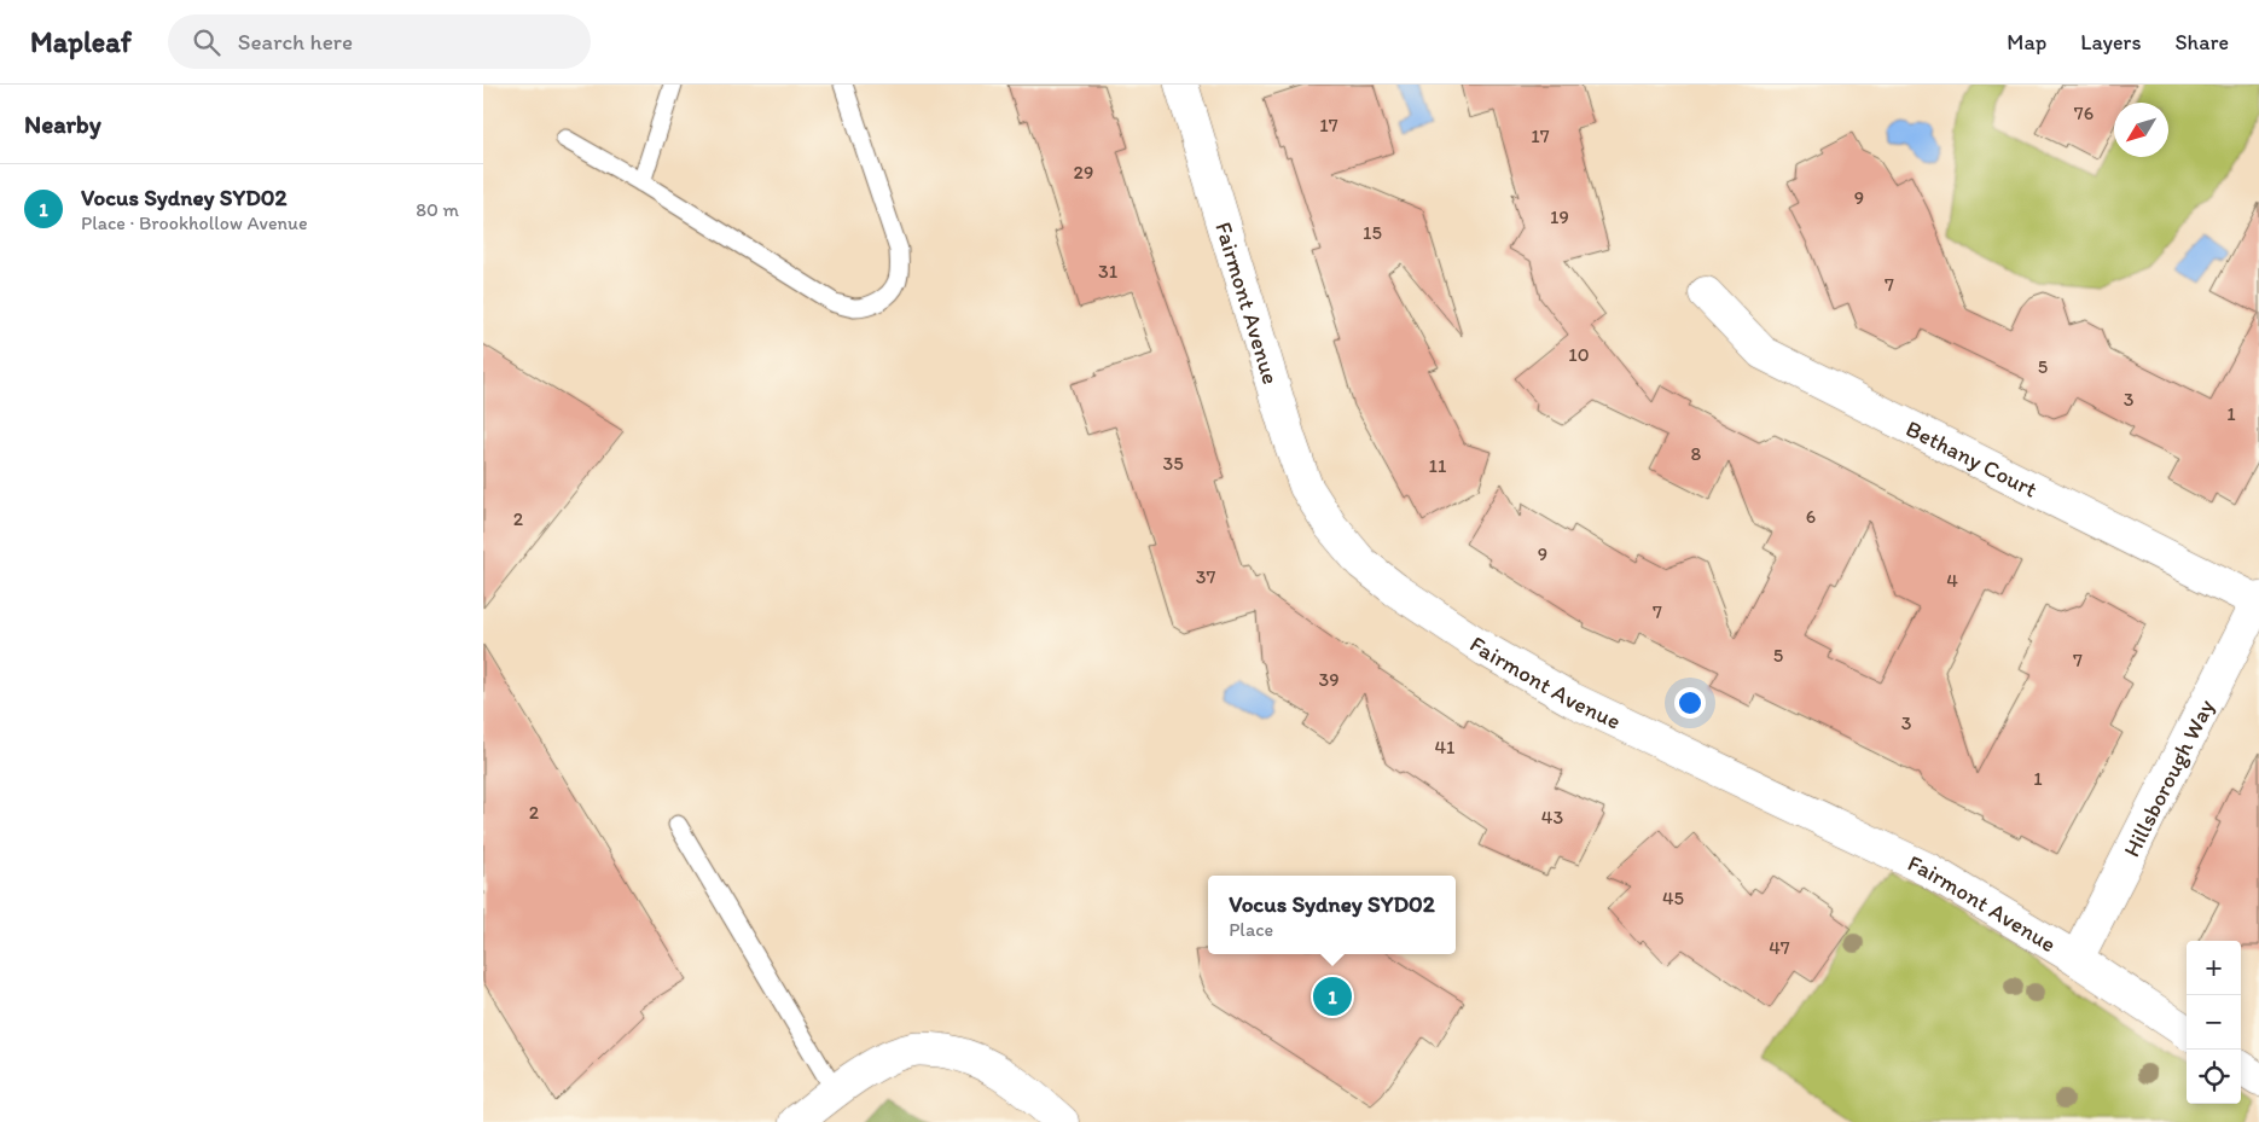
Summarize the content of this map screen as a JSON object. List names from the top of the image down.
{
  "streets": {
    "street": ["Fairmont Avenue", "Bethany Court", "Hillsborough Way"]
  },
  "crossings": [
    ["Fairmont Avenue", "Hillsborough Way"],
    ["Bethany Court", "Hillsborough Way"]
  ],
  "house_numbers": [
    "76",
    "17",
    "17",
    "29",
    "9",
    "19",
    "15",
    "31",
    "7",
    "10",
    "5",
    "3",
    "1",
    "8",
    "35",
    "11",
    "6",
    "2",
    "9",
    "37",
    "4",
    "7",
    "5",
    "7",
    "39",
    "3",
    "41",
    "1",
    "2",
    "43",
    "45",
    "47"
  ],
  "north": "bottom left",
  "page": {
    "header": "Mapleaf",
    "search": "Search here",
    "nav": ["Map", "Layers", "Share"],
    "heading": "Nearby",
    "list": [
      {
        "mark": "1",
        "name": "Vocus Sydney SYD02",
        "note": "Place · Brookhollow Avenue",
        "value": "80 m"
      }
    ],
    "popup": ["Vocus Sydney SYD02", "Place"],
    "map_buttons": ["+", "−"],
    "pins": "1"
  }
}
